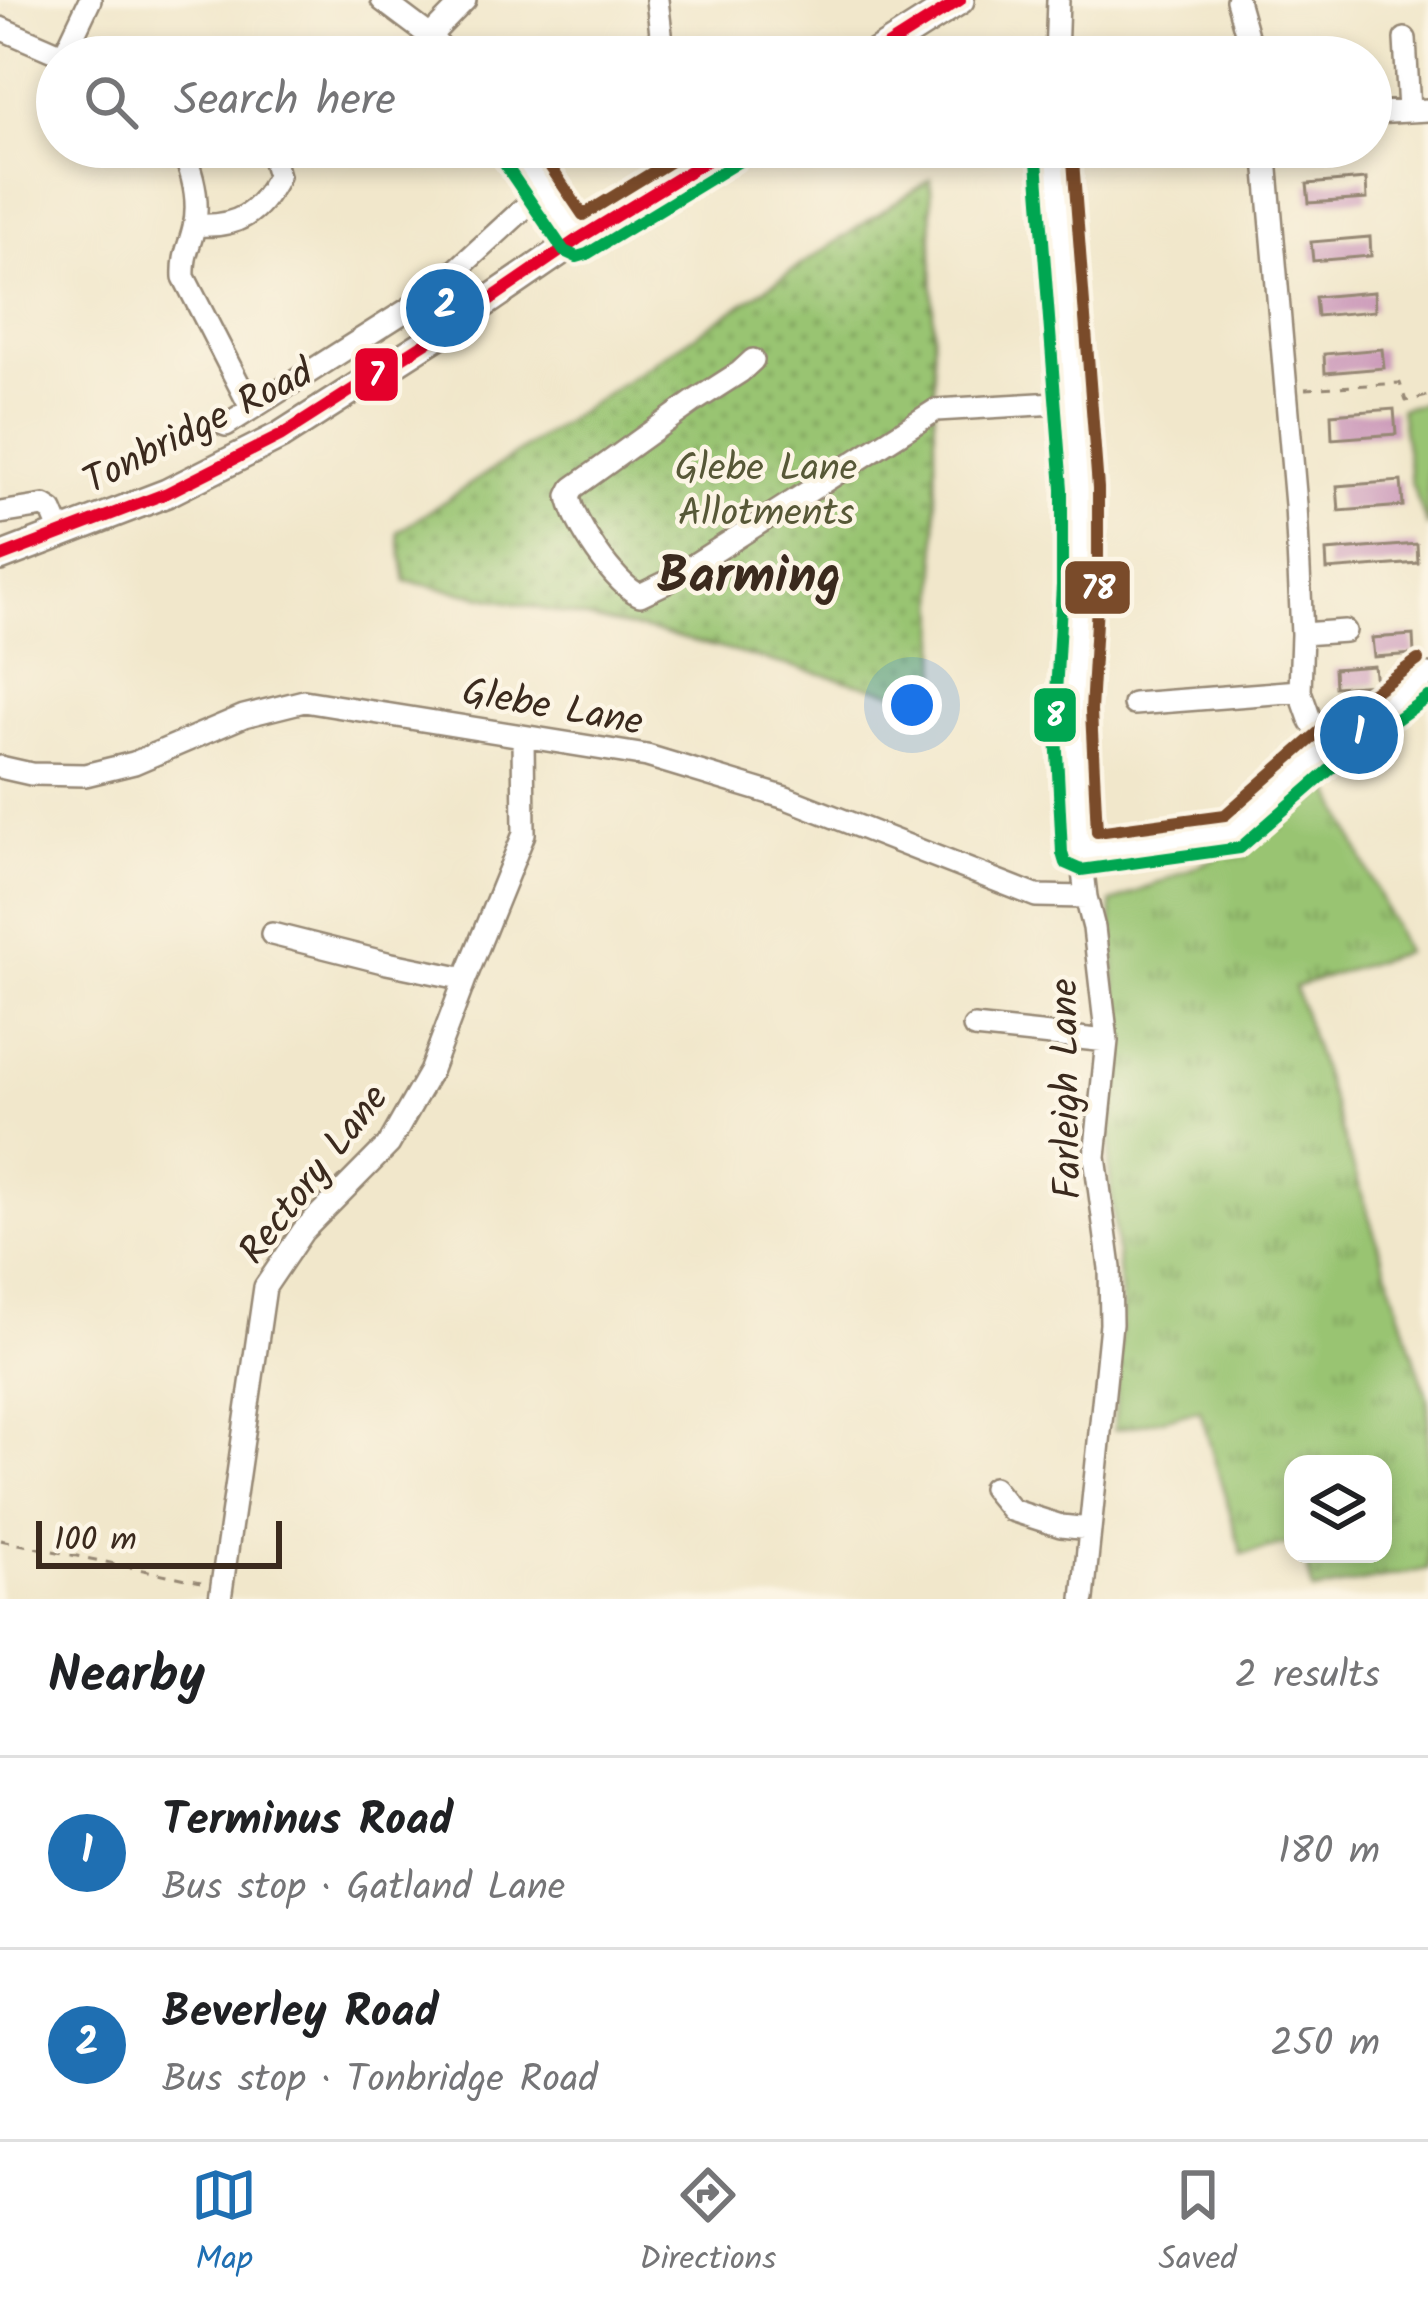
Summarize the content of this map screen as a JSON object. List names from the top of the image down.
{
  "streets": {
    "main road": ["Tonbridge Road"],
    "street": ["Glebe Lane", "Farleigh Lane", "Rectory Lane"]
  },
  "crossings": [
    ["Glebe Lane", "Farleigh Lane"],
    ["Glebe Lane", "Rectory Lane"]
  ],
  "districts": ["Barming"],
  "parks": ["Glebe Lane Allotments"],
  "lines": ["transit line 7", "transit line 8", "transit line 78"],
  "scale_bar": "100 m",
  "page": {
    "search": "Search here",
    "pins": ["2", "1"],
    "scale": "100 m",
    "heading": ["Nearby", "2 results"],
    "list": [
      {
        "mark": "1",
        "name": "Terminus Road",
        "note": "Bus stop · Gatland Lane",
        "value": "180 m"
      },
      {
        "mark": "2",
        "name": "Beverley Road",
        "note": "Bus stop · Tonbridge Road",
        "value": "250 m"
      }
    ],
    "nav": ["Map", "Directions", "Saved"]
  }
}
